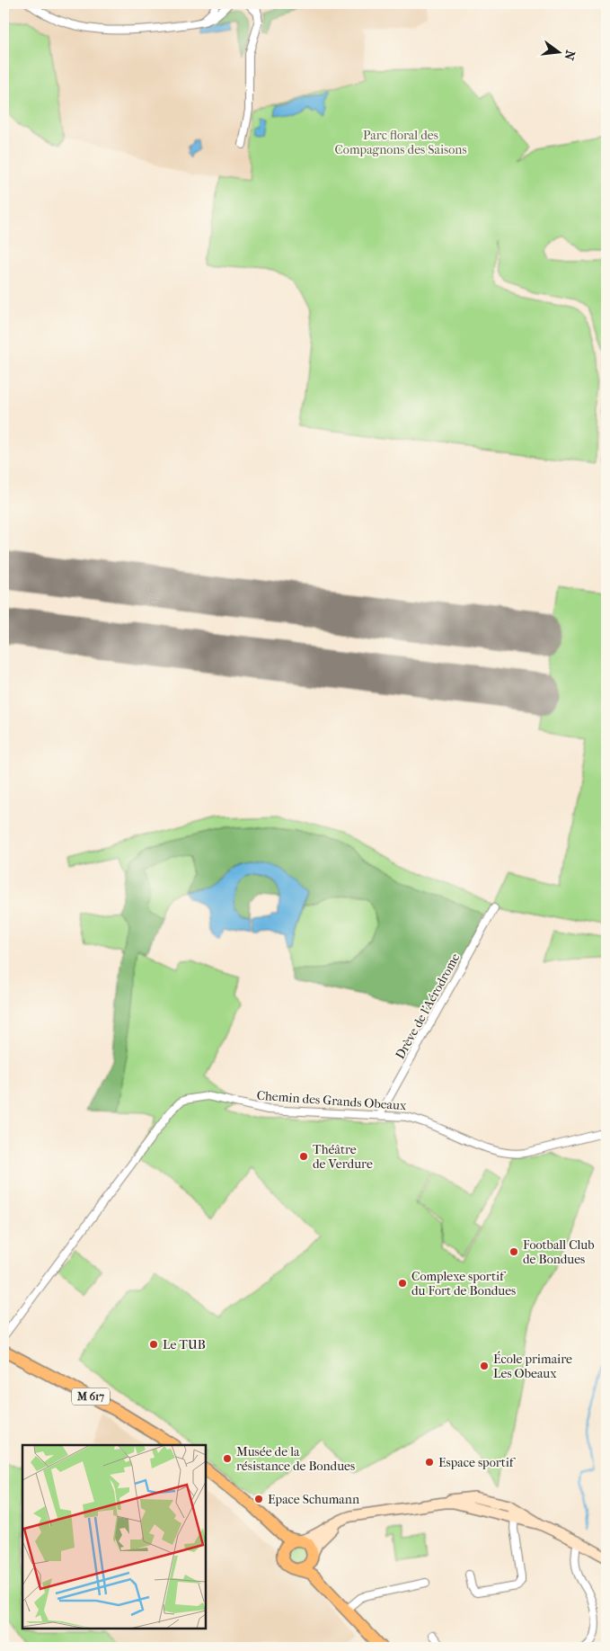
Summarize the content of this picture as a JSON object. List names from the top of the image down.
{
  "streets": {
    "main road": ["M 617"],
    "street": ["Drève de l'Aérodrome", "Chemin des Grands Obeaux"]
  },
  "crossings": [
    ["Drève de l'Aérodrome", "Chemin des Grands Obeaux"]
  ],
  "parks": ["Parc floral des Compagnons des Saisons"],
  "places": [
    "Théâtre de Verdure",
    "Football Club de Bondues",
    "Complexe sportif du Fort de Bondues",
    "Le TUB",
    "École primaire Les Obeaux",
    "Musée de la résistance de Bondues",
    "Espace sportif",
    "Epace Schumann"
  ],
  "north": "right"
}
